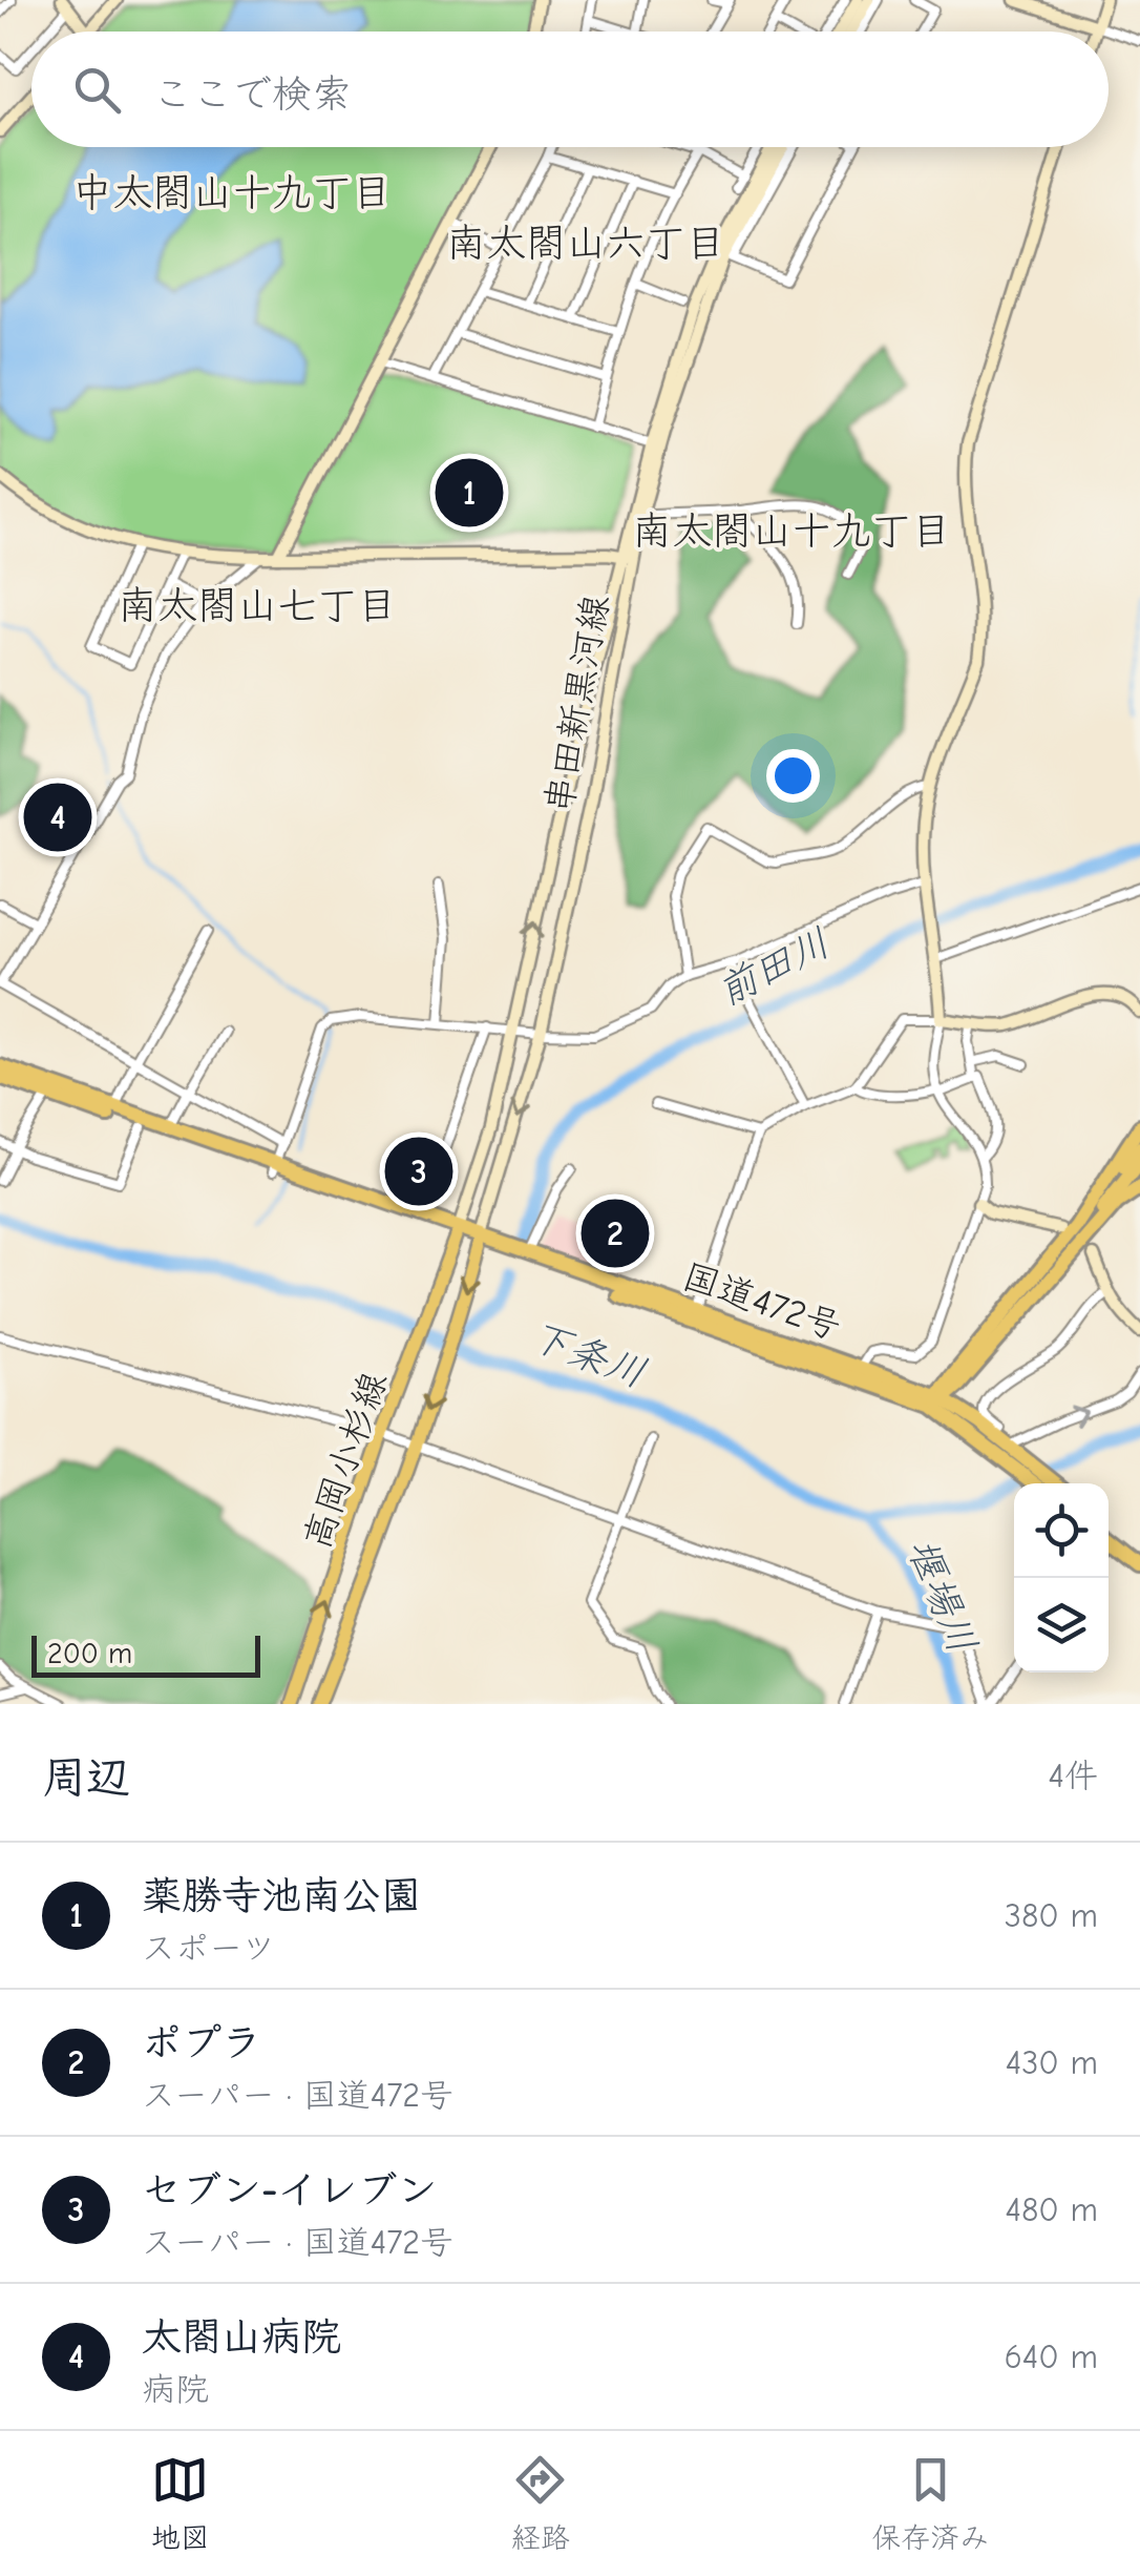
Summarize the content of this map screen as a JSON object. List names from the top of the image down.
{
  "streets": {
    "highway": ["国道472号"],
    "main road": ["高岡小杉線"],
    "street": ["串田新黒河線"]
  },
  "crossings": [
    ["串田新黒河線", "国道472号"],
    ["串田新黒河線", "高岡小杉線"],
    ["国道472号", "高岡小杉線"]
  ],
  "districts": [
    "中太閤山十九丁目",
    "南太閤山六丁目",
    "南太閤山十九丁目",
    "南太閤山七丁目"
  ],
  "water": ["前田川", "下条川", "堰場川"],
  "scale_bar": "200 m",
  "page": {
    "search": "ここで検索",
    "pins": [
      "1",
      "4",
      "3",
      "2"
    ],
    "scale": "200 m",
    "heading": ["周辺", "4件"],
    "list": [
      {
        "mark": "1",
        "name": "薬勝寺池南公園",
        "note": "スポーツ",
        "value": "380 m"
      },
      {
        "mark": "2",
        "name": "ポプラ",
        "note": "スーパー · 国道472号",
        "value": "430 m"
      },
      {
        "mark": "3",
        "name": "セブン-イレブン",
        "note": "スーパー · 国道472号",
        "value": "480 m"
      },
      {
        "mark": "4",
        "name": "太閤山病院",
        "note": "病院",
        "value": "640 m"
      }
    ],
    "nav": ["地図", "経路", "保存済み"]
  }
}
